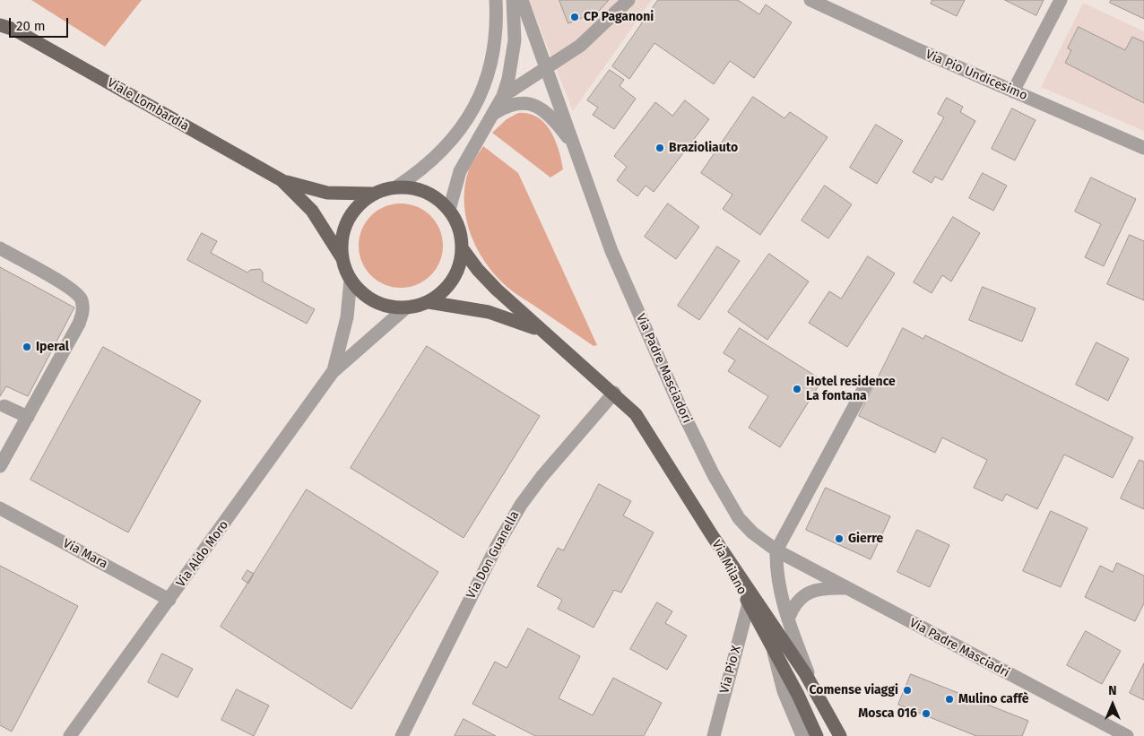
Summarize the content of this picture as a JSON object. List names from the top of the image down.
{
  "streets": {
    "main road": ["Viale Lombardia", "Via Milano"],
    "street": [
      "Via Pio Undicesimo",
      "Via Padre Masciadori",
      "Via Mara",
      "Via Aldo Moro",
      "Via Don Guanella",
      "Via Padre Masciadri",
      "Via Pio X"
    ]
  },
  "crossings": [
    ["Viale Lombardia", "Via Aldo Moro"],
    ["Via Padre Masciadori", "Via Padre Masciadri"],
    ["Via Mara", "Via Aldo Moro"],
    ["Via Milano", "Via Pio X"]
  ],
  "places": [
    "CP Paganoni",
    "Brazioliauto",
    "Iperal",
    "Hotel residence La fontana",
    "Gierre",
    "Comense viaggi",
    "Mulino caffè",
    "Mosca 016"
  ],
  "scale_bar": "20 m",
  "north": "top"
}
